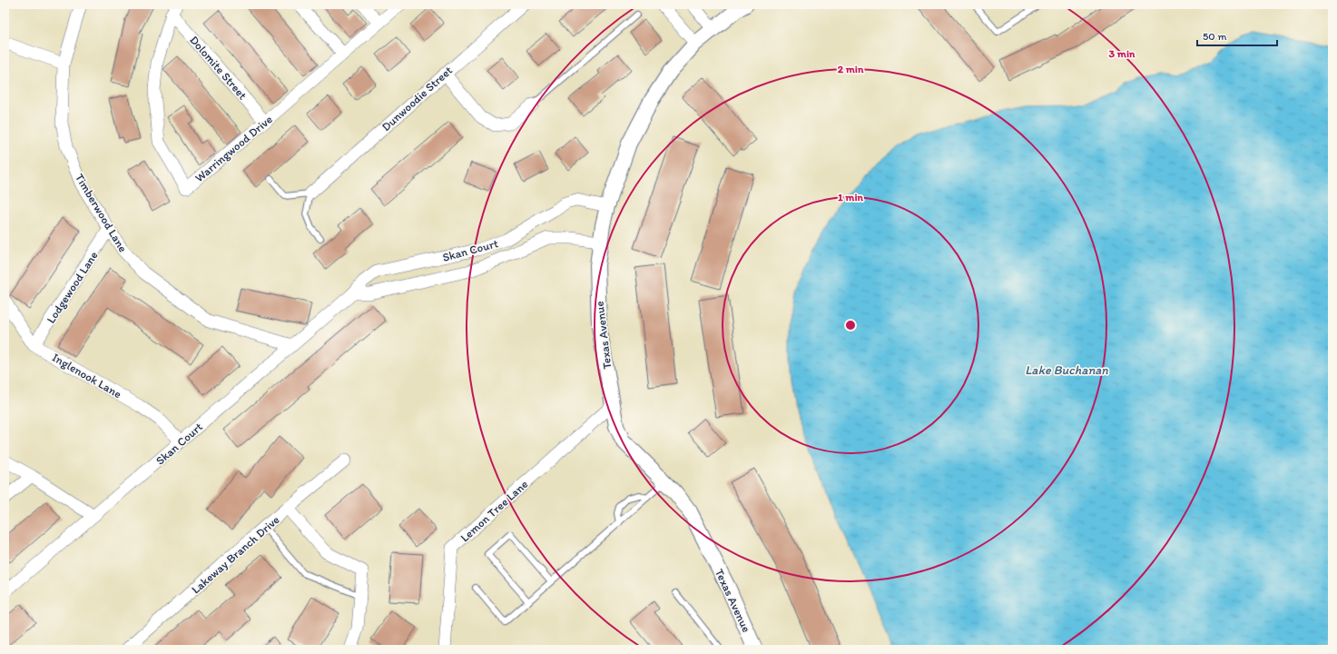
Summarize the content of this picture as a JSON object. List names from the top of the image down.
{
  "streets": {
    "street": [
      "Dolomite Street",
      "Dunwoodie Street",
      "Warringwood Drive",
      "Timberwood Lane",
      "Skan Court",
      "Lodgewood Lane",
      "Texas Avenue",
      "Inglenook Lane",
      "Lemon Tree Lane",
      "Lakeway Branch Drive"
    ]
  },
  "crossings": [
    ["Dolomite Street", "Warringwood Drive"],
    ["Timberwood Lane", "Skan Court"],
    ["Timberwood Lane", "Lodgewood Lane"],
    ["Skan Court", "Texas Avenue"],
    ["Skan Court", "Inglenook Lane"],
    ["Lodgewood Lane", "Inglenook Lane"],
    ["Texas Avenue", "Lemon Tree Lane"]
  ],
  "water": ["Lake Buchanan"],
  "scale_bar": "50 m",
  "rings": ["3 min", "2 min", "1 min"]
}
